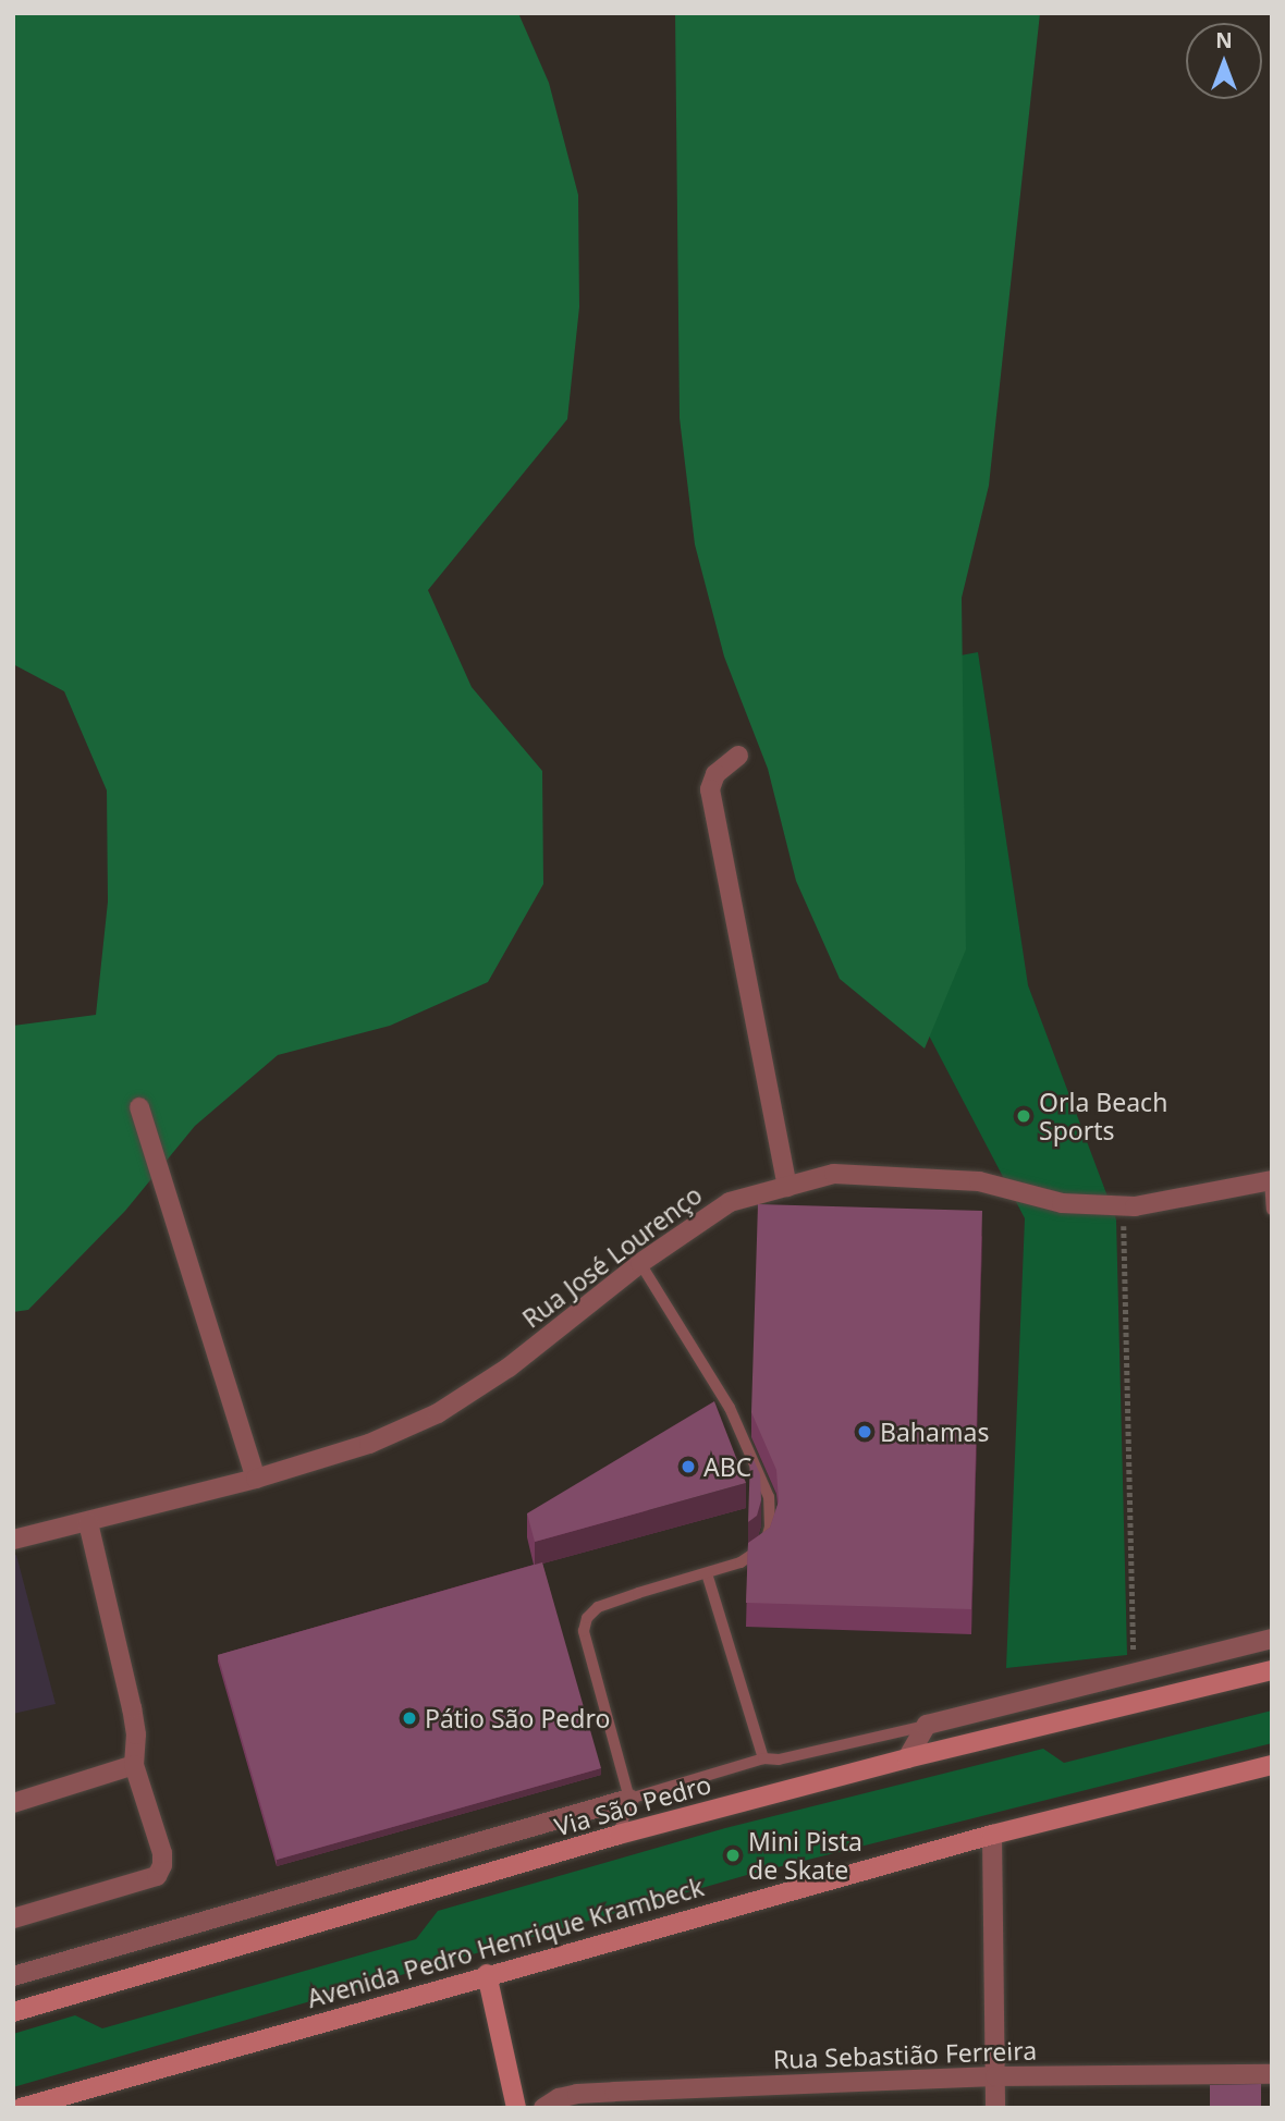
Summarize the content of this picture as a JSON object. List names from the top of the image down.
{
  "streets": {
    "main road": ["Via São Pedro", "Avenida Pedro Henrique Krambeck"],
    "street": ["Rua José Lourenço", "Rua Sebastião Ferreira"]
  },
  "places": [
    "Orla Beach Sports",
    "Bahamas",
    "ABC",
    "Pátio São Pedro",
    "Mini Pista de Skate"
  ],
  "north": "top"
}
